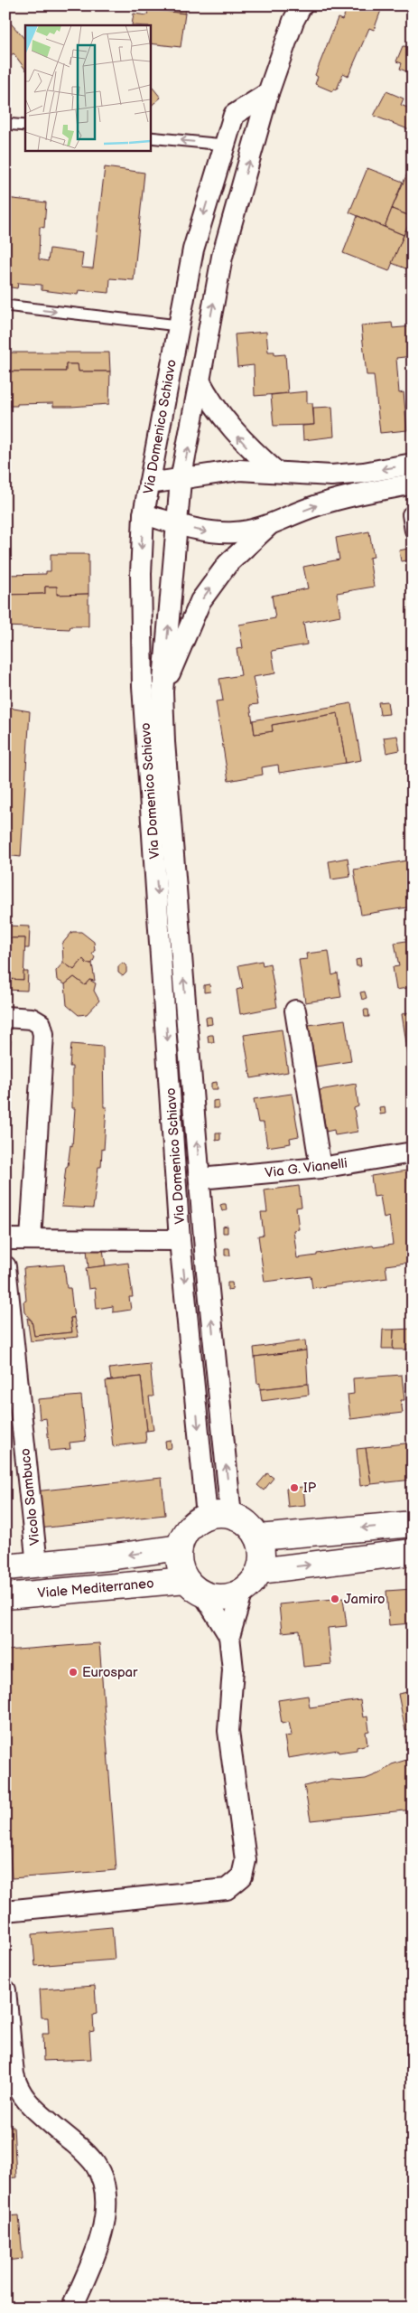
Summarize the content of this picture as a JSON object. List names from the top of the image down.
{
  "streets": {
    "street": [
      "Via Domenico Schiavo",
      "Via G. Vianelli",
      "Vicolo Sambuco",
      "Viale Mediterraneo"
    ]
  },
  "crossings": [
    ["Via Domenico Schiavo", "Via G. Vianelli"],
    ["Via Domenico Schiavo", "Viale Mediterraneo"],
    ["Vicolo Sambuco", "Viale Mediterraneo"]
  ],
  "places": ["IP", "Jamiro", "Eurospar"]
}
